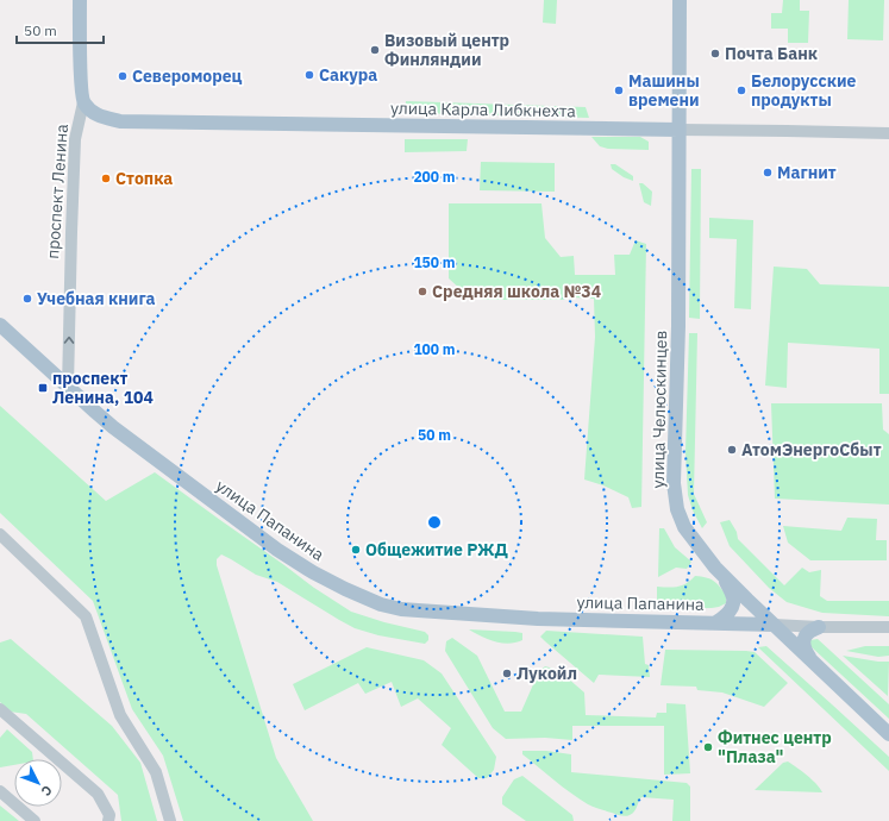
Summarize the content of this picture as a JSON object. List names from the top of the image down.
{
  "streets": {
    "main road": [
      "улица Карла Либкнехта",
      "проспект Ленина",
      "улица Челюскинцев",
      "улица Папанина"
    ]
  },
  "crossings": [
    ["улица Карла Либкнехта", "проспект Ленина"],
    ["улица Карла Либкнехта", "улица Челюскинцев"],
    ["проспект Ленина", "улица Папанина"],
    ["улица Челюскинцев", "улица Папанина"]
  ],
  "one_way": ["проспект Ленина"],
  "places": {
    "other": [
      "Визовый центр Финляндии",
      "Почта Банк",
      "Сакура",
      "Североморец",
      "Машины времени",
      "Белорусские продукты",
      "Магнит",
      "Стопка",
      "Средняя школа №34",
      "Учебная книга",
      "АтомЭнергоСбыт",
      "Общежитие РЖД",
      "Лукойл",
      "Фитнес центр \"Плаза\""
    ],
    "transit": ["проспект Ленина, 104"]
  },
  "scale_bar": "50 m",
  "north": "bottom right",
  "rings": [
    "200 m",
    "150 m",
    "100 m",
    "50 m"
  ]
}
